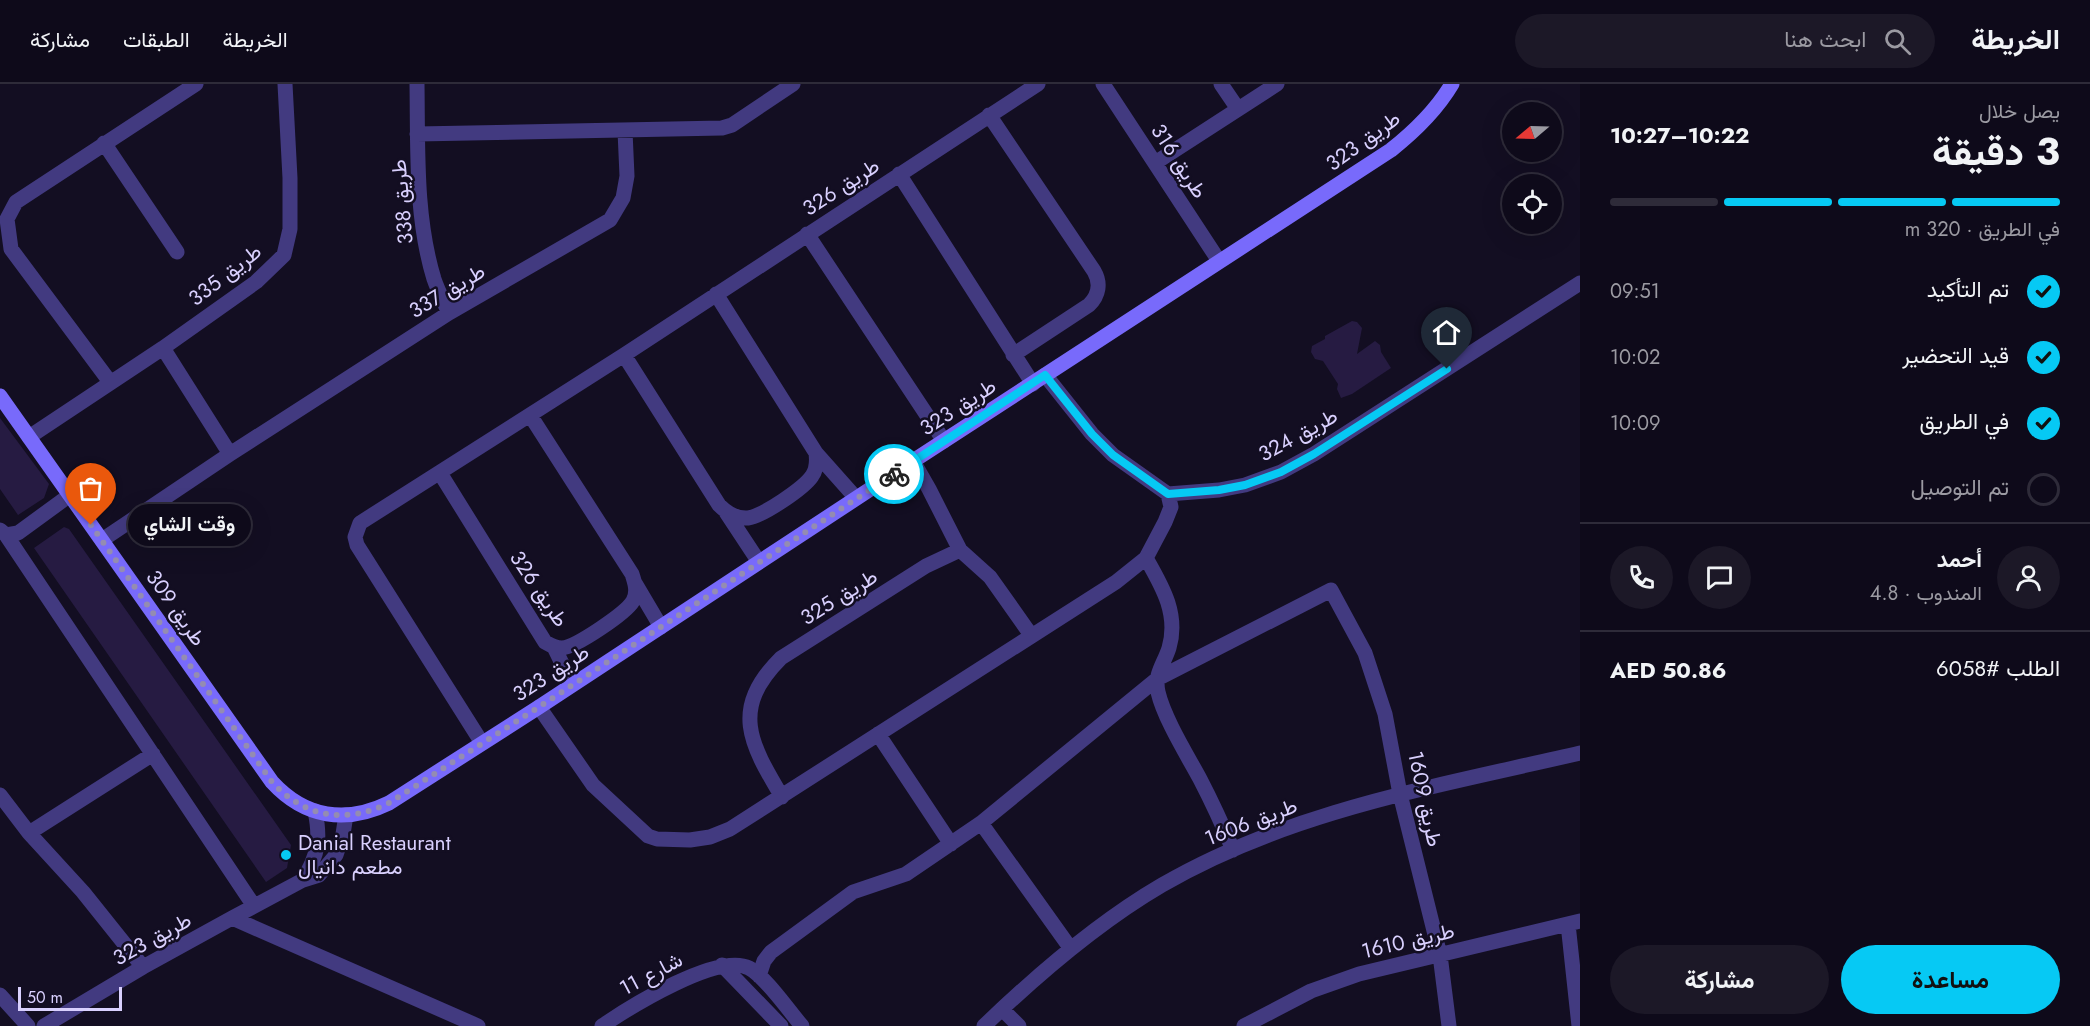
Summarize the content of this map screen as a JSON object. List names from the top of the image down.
{
  "streets": {
    "street": [
      "طريق 323",
      "طريق 316",
      "طريق 326",
      "طريق 338",
      "طريق 335",
      "طريق 337",
      "طريق 324",
      "طريق 325",
      "طريق 309",
      "طريق 1609",
      "طريق 1606",
      "طريق 1610",
      "شارع 11"
    ]
  },
  "crossings": [
    ["طريق 323", "طريق 316"],
    ["طريق 323", "طريق 326"],
    ["طريق 323", "طريق 309"],
    ["طريق 338", "طريق 337"],
    ["طريق 335", "طريق 309"],
    ["طريق 337", "طريق 309"],
    ["طريق 1609", "طريق 1606"],
    ["طريق 1609", "طريق 1610"]
  ],
  "places": ["وقت الشاي", "Danial Restaurant مطعم دانيال"],
  "scale_bar": "50 m",
  "north": "left",
  "page": {
    "header": "الخريطة",
    "search": "ابحث هنا",
    "nav": ["الخريطة", "الطبقات", "مشاركة"],
    "heading": ["3 دقيقة", "يصل خلال", "10:22–10:27"],
    "panel": [
      "أحمد",
      "المندوب · 4.8",
      "الطلب #6058",
      "AED 50.86"
    ],
    "bar": "في الطريق · 320 m",
    "list": [
      ["تم التأكيد", "09:51"],
      ["قيد التحضير", "10:02"],
      ["في الطريق", "10:09"],
      "تم التوصيل"
    ],
    "bubble": "وقت الشاي",
    "buttons": ["مساعدة", "مشاركة"],
    "scale": "50 m"
  }
}
